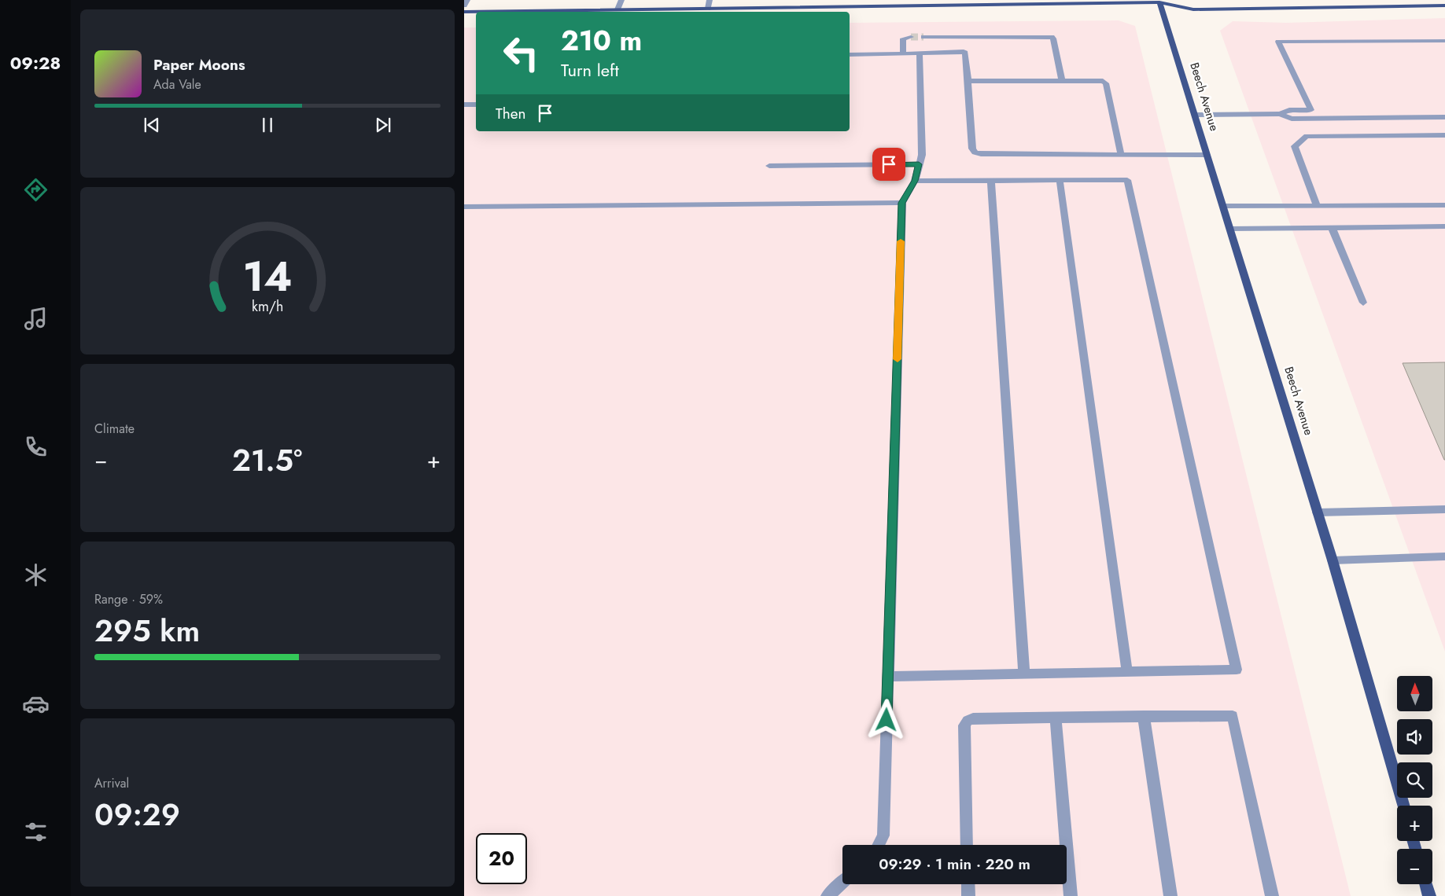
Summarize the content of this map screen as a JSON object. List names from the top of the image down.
{
  "streets": {
    "main road": ["Beech Avenue"]
  },
  "north": "top",
  "page": {
    "tabs": "09:28",
    "turn": ["210 m", "Turn left"],
    "song": ["Paper Moons", "Ada Vale"],
    "then": "Then",
    "tile": [
      "Climate",
      ["Range · 59%", "295 km"],
      ["Arrival", "09:29"]
    ],
    "heat": ["−", "21.5°", "+"],
    "map_buttons": ["+", "−"],
    "limit": "20",
    "trip": "09:29 · 1 min · 220 m",
    "gauge": ["14", "km/h"]
  }
}
